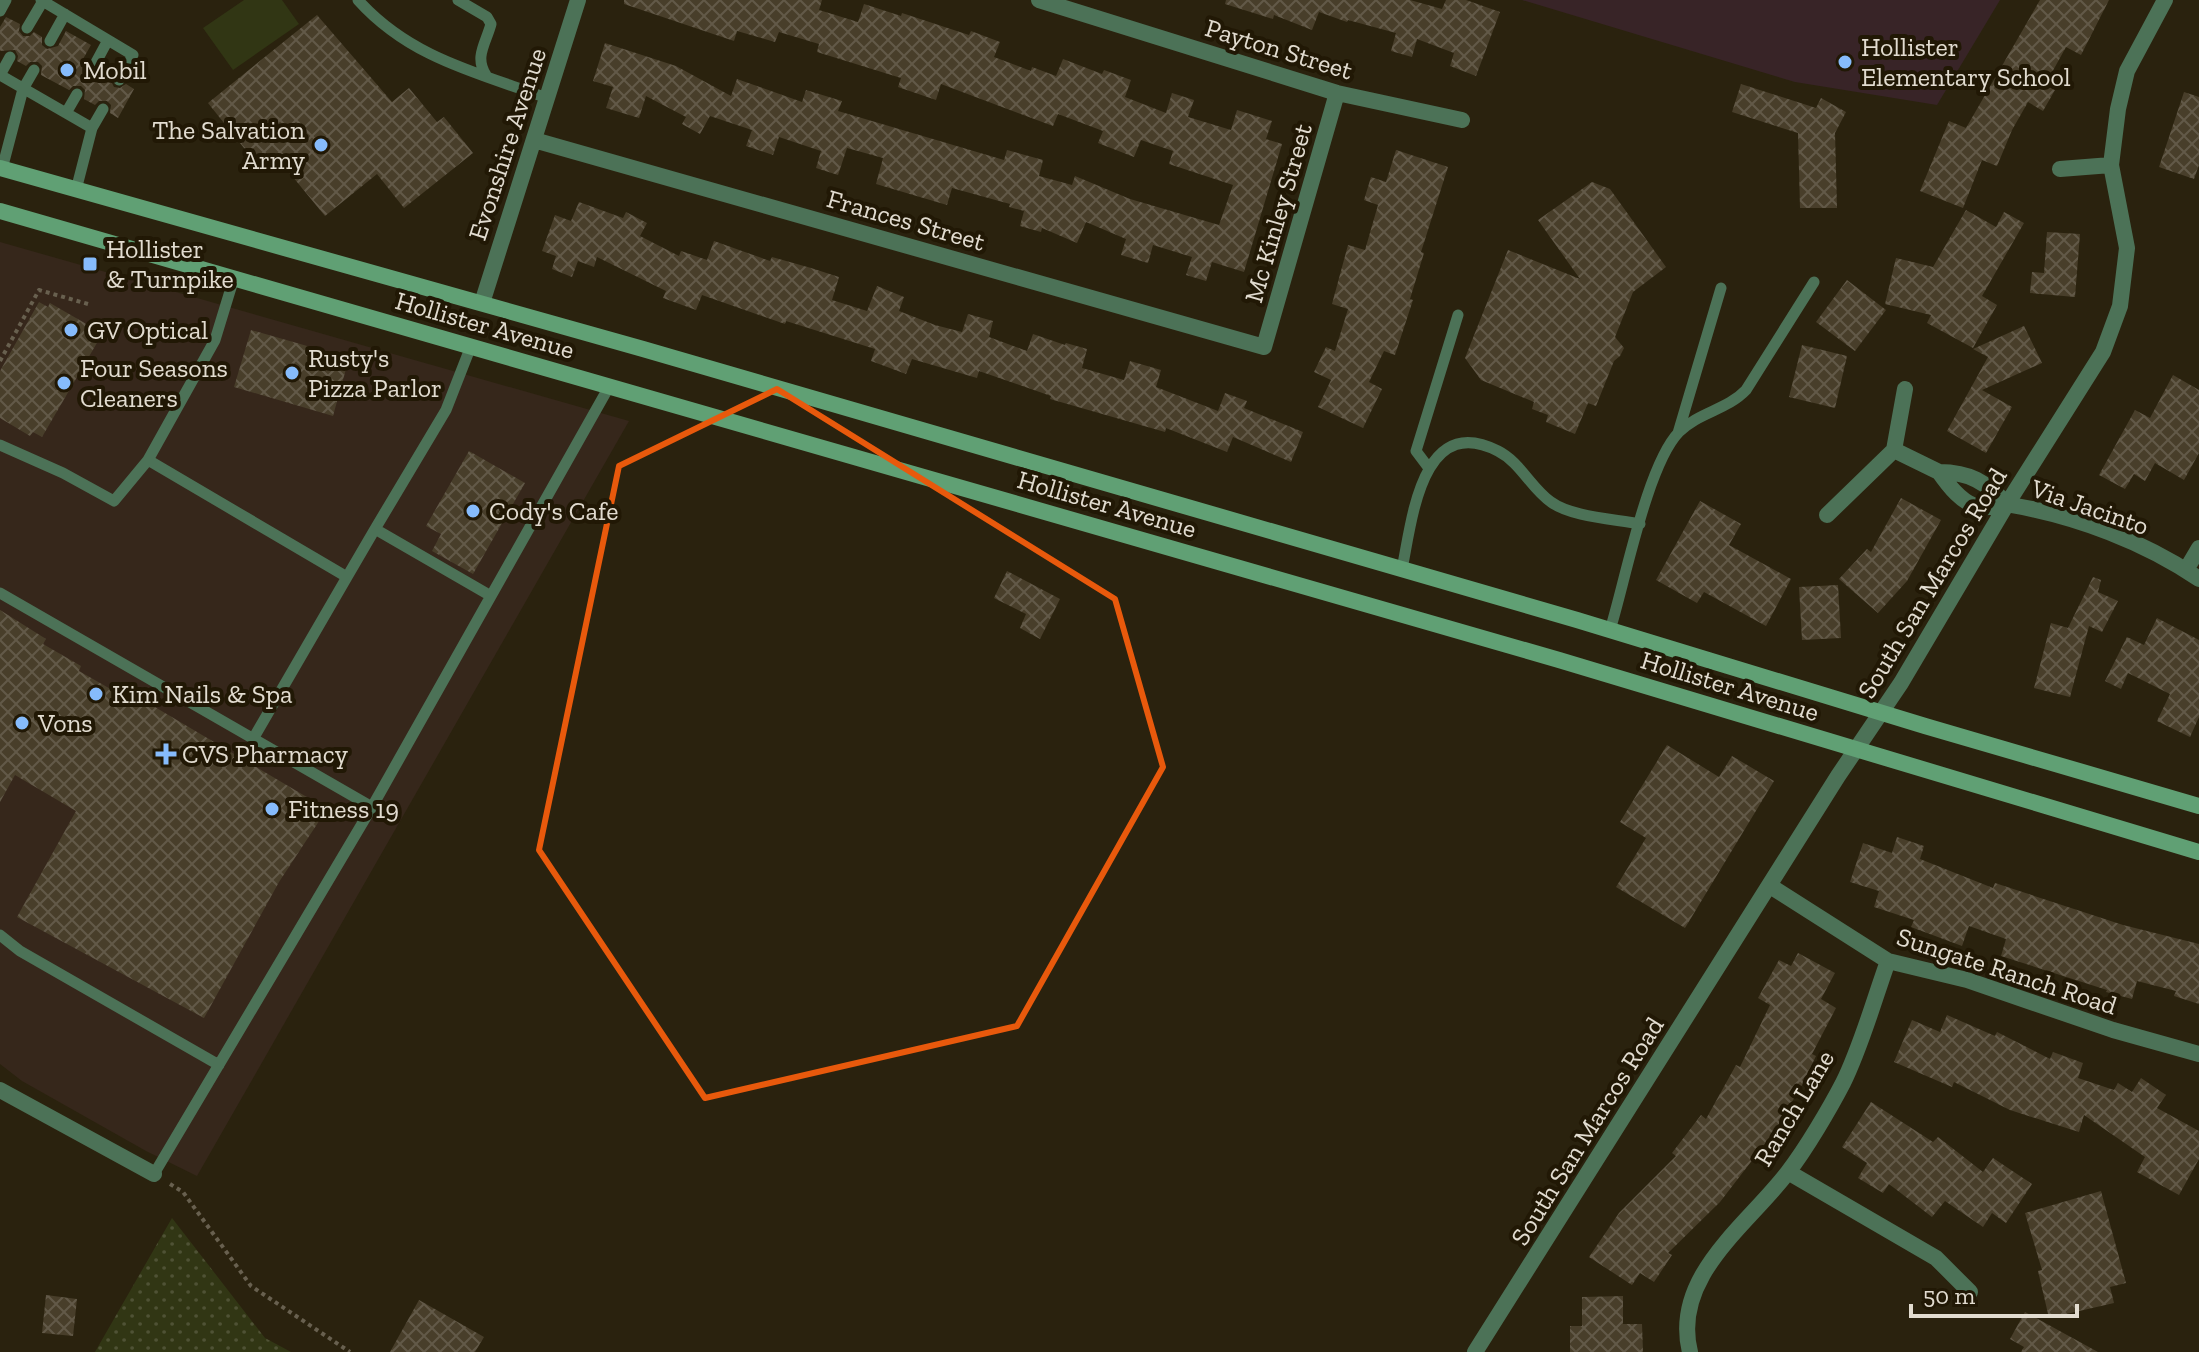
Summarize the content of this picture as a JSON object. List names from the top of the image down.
{
  "streets": {
    "main road": ["Hollister Avenue"],
    "street": [
      "Payton Street",
      "Evonshire Avenue",
      "Mc Kinley Street",
      "Frances Street",
      "Via Jacinto",
      "South San Marcos Road",
      "Sungate Ranch Road",
      "Ranch Lane"
    ]
  },
  "crossings": [
    ["Payton Street", "Mc Kinley Street"],
    ["Evonshire Avenue", "Frances Street"],
    ["Evonshire Avenue", "Hollister Avenue"],
    ["Mc Kinley Street", "Frances Street"],
    ["Hollister Avenue", "South San Marcos Road"],
    ["Via Jacinto", "South San Marcos Road"],
    ["South San Marcos Road", "Sungate Ranch Road"],
    ["Sungate Ranch Road", "Ranch Lane"]
  ],
  "places": {
    "other": [
      "Hollister Elementary School",
      "Mobil",
      "The Salvation Army",
      "GV Optical",
      "Rusty's Pizza Parlor",
      "Four Seasons Cleaners",
      "Cody's Cafe",
      "Kim Nails & Spa",
      "Vons",
      "Fitness 19"
    ],
    "transit": ["Hollister & Turnpike"],
    "health": ["CVS Pharmacy"]
  },
  "scale_bar": "50 m"
}
